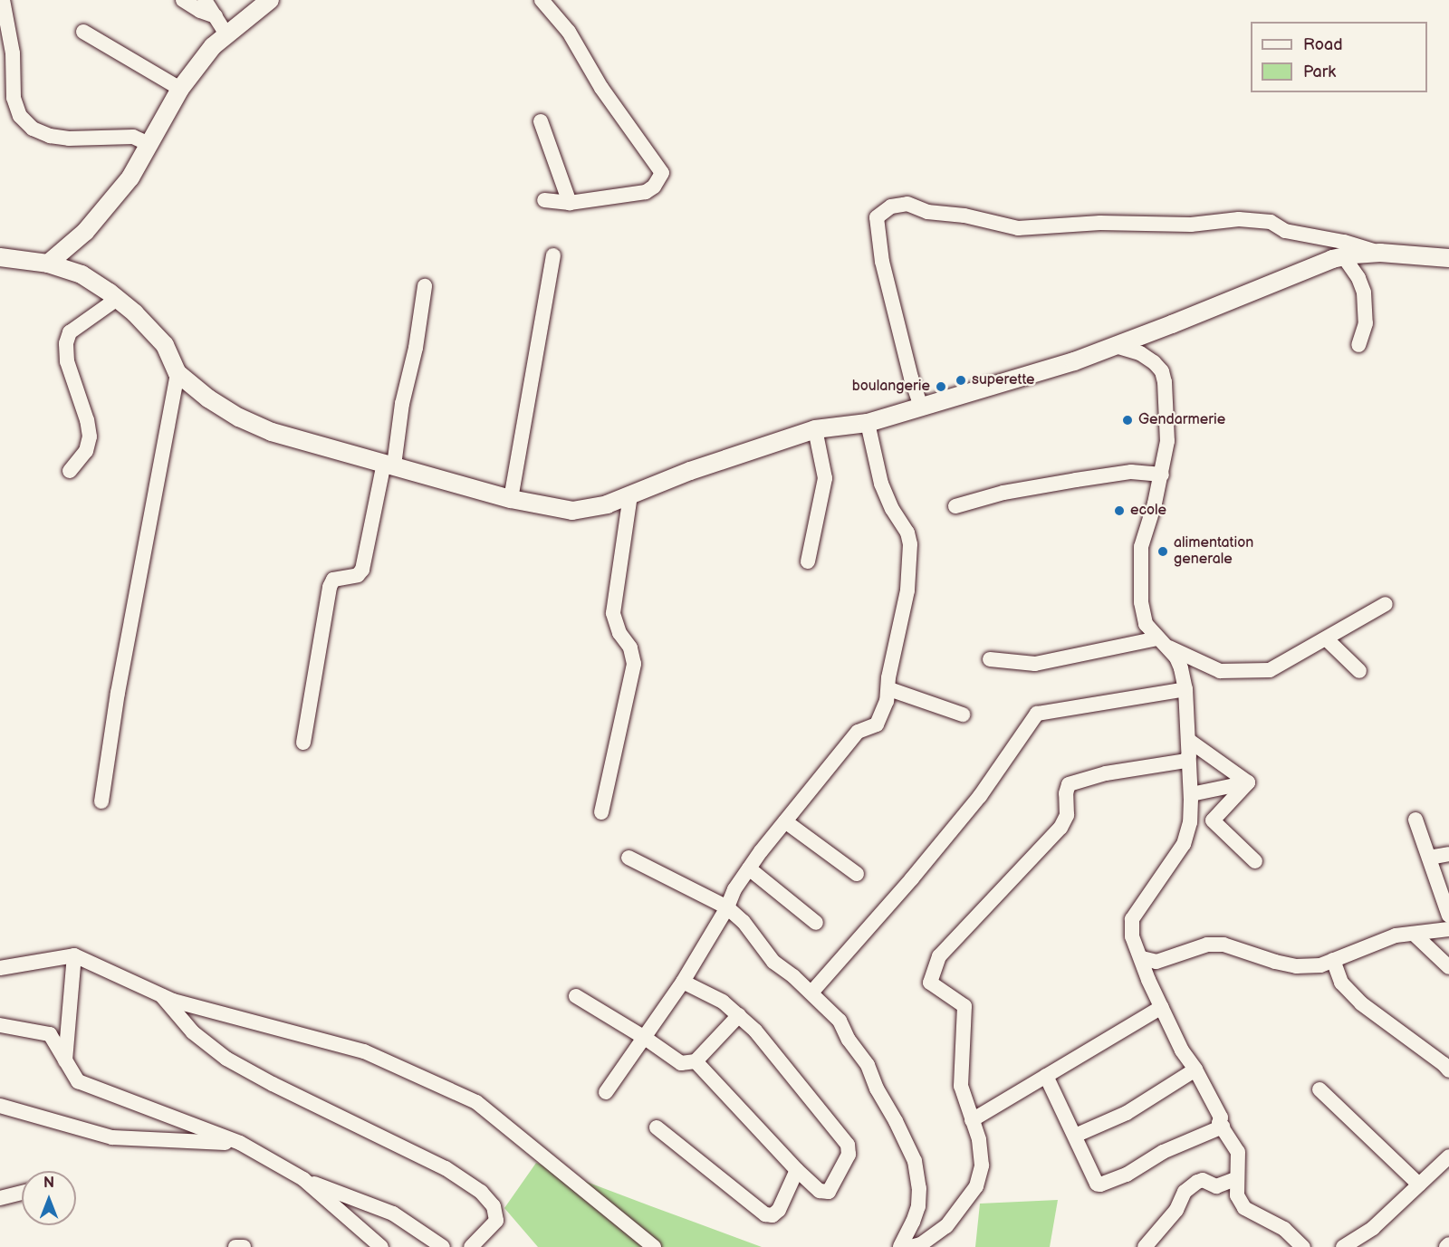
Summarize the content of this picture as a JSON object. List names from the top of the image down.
{
  "places": [
    "superette",
    "boulangerie",
    "Gendarmerie",
    "ecole",
    "alimentation generale"
  ],
  "legend": ["Road", "Park"],
  "north": "top"
}
